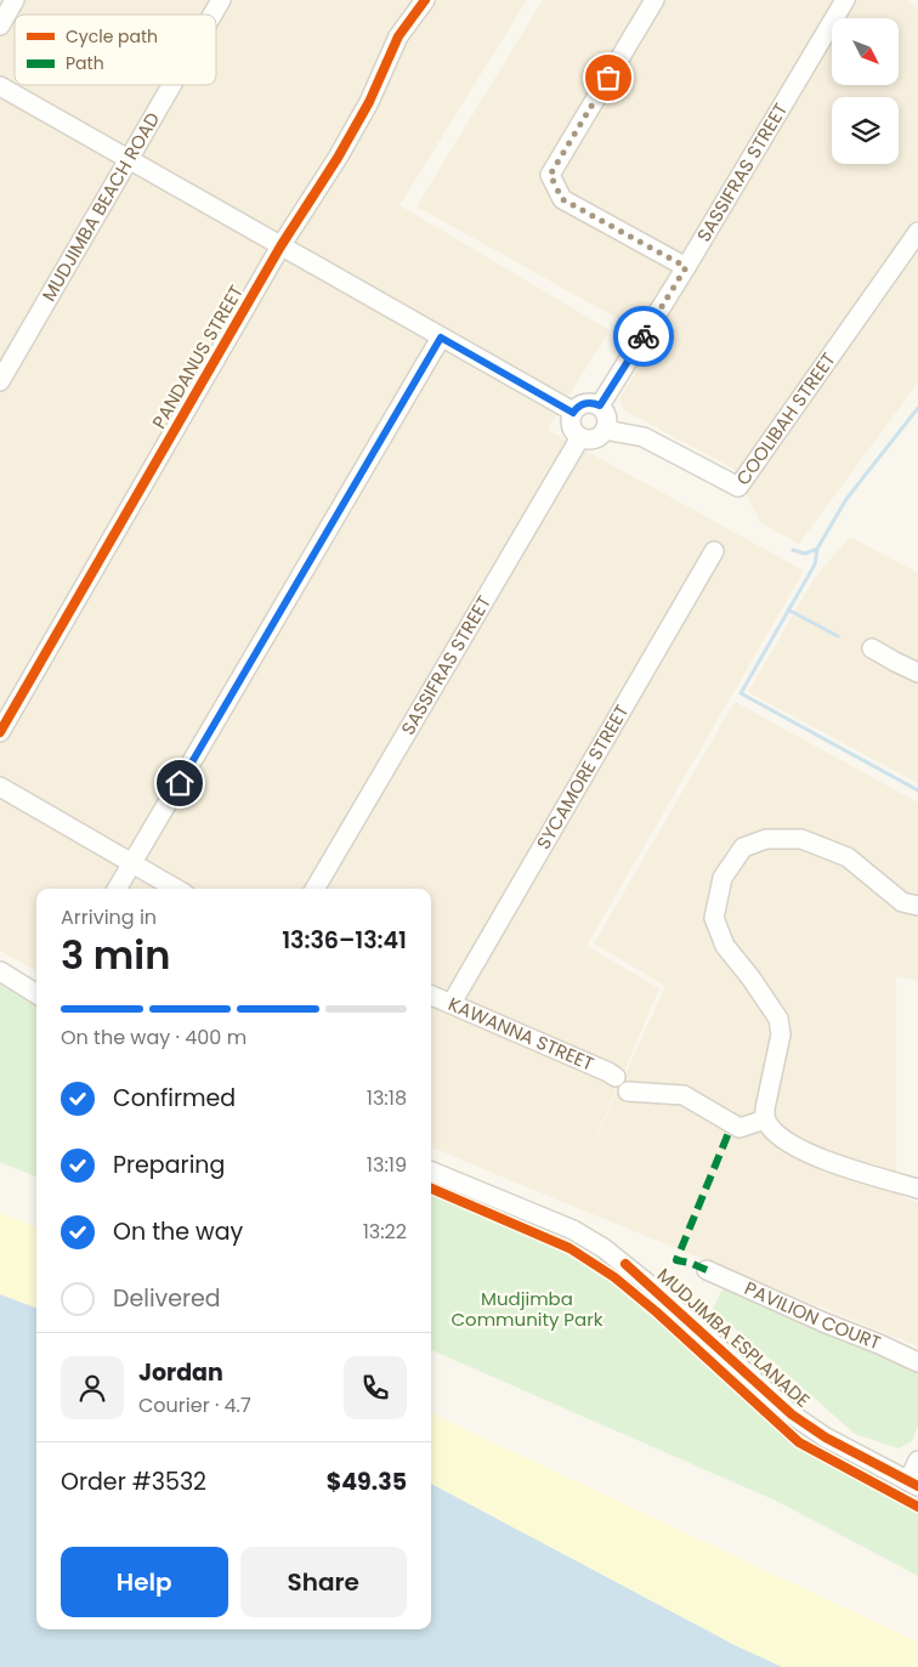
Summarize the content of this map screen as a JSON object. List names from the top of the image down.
{
  "streets": {
    "street": [
      "SASSIFRAS STREET",
      "MUDJIMBA BEACH ROAD",
      "PANDANUS STREET",
      "COOLIBAH STREET",
      "SYCAMORE STREET",
      "KAWANNA STREET",
      "PAVILION COURT",
      "MUDJIMBA ESPLANADE"
    ]
  },
  "crossings": [
    ["SASSIFRAS STREET", "COOLIBAH STREET"],
    ["SYCAMORE STREET", "KAWANNA STREET"]
  ],
  "parks": ["Mudjimba Community Park"],
  "legend": ["Cycle path", "Path"],
  "north": "bottom right",
  "page": {
    "heading": ["3 min", "Arriving in", "13:36–13:41"],
    "panel": [
      "Jordan",
      "Courier · 4.7",
      "Order #3532",
      "$49.35"
    ],
    "bar": "On the way · 400 m",
    "list": [
      ["Confirmed", "13:18"],
      ["Preparing", "13:19"],
      ["On the way", "13:22"],
      "Delivered"
    ],
    "buttons": ["Help", "Share"]
  }
}
